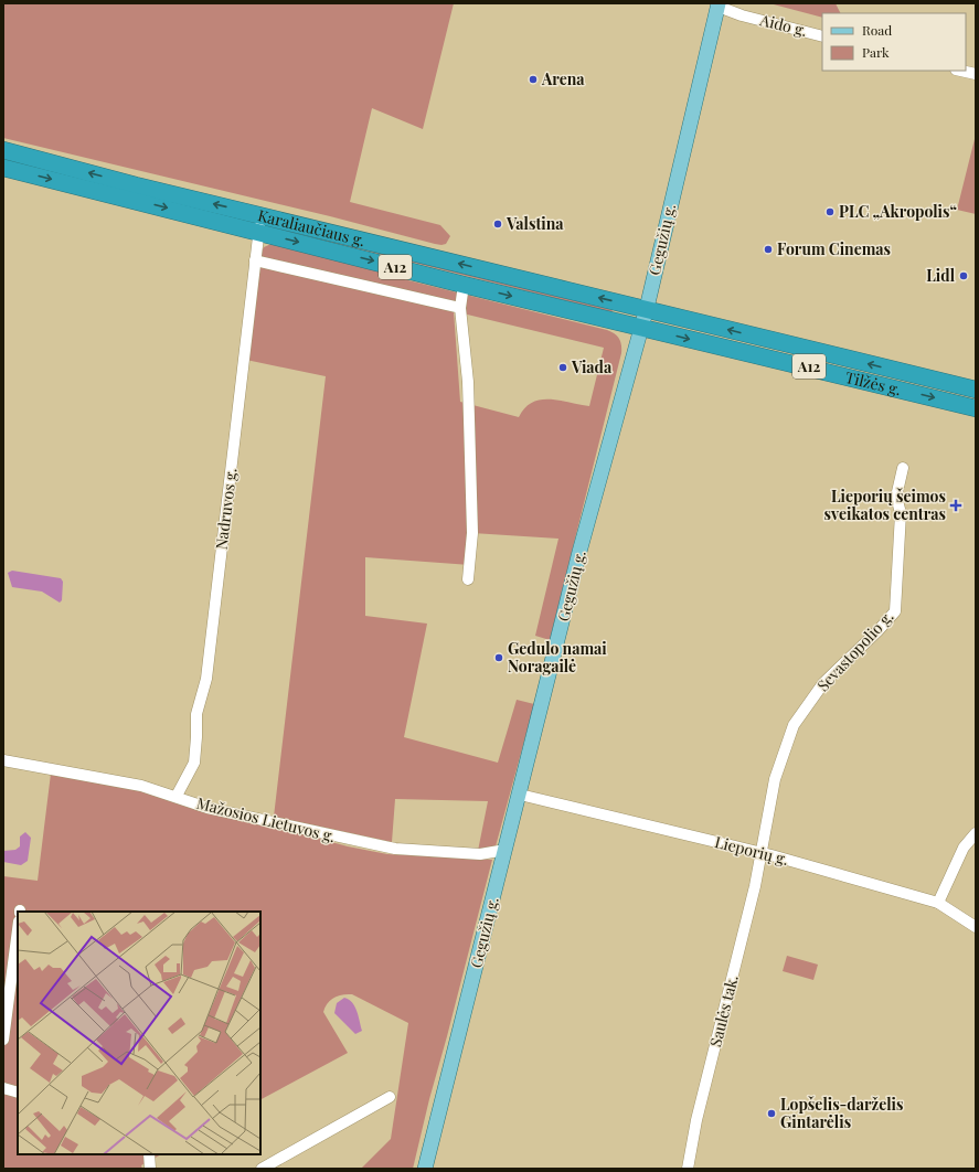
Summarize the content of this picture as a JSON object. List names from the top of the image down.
{
  "streets": {
    "highway": ["Karaliaučiaus g.", "A12", "Tilžės g."],
    "main road": ["Gegužių g."],
    "street": [
      "Aido g.",
      "Nadruvos g.",
      "Sevastopolio g.",
      "Mažosios Lietuvos g.",
      "Lieporių g.",
      "Saulės tak."
    ]
  },
  "crossings": [
    ["Aido g.", "Gegužių g."],
    ["Karaliaučiaus g.", "Gegužių g."],
    ["Karaliaučiaus g.", "Tilžės g."],
    ["Karaliaučiaus g.", "Nadruvos g."],
    ["Gegužių g.", "Tilžės g."],
    ["Gegužių g.", "Mažosios Lietuvos g."],
    ["Gegužių g.", "Lieporių g."],
    ["Nadruvos g.", "Mažosios Lietuvos g."],
    ["Sevastopolio g.", "Lieporių g."],
    ["Sevastopolio g.", "Saulės tak."],
    ["Lieporių g.", "Saulės tak."]
  ],
  "places": {
    "other": [
      "Arena",
      "PLC „Akropolis“",
      "Valstina",
      "Forum Cinemas",
      "Lidl",
      "Viada",
      "Gedulo namai Noragailė",
      "Lopšelis-darželis Gintarėlis"
    ],
    "health": ["Lieporių šeimos sveikatos centras"]
  },
  "legend": ["Road", "Park"]
}
